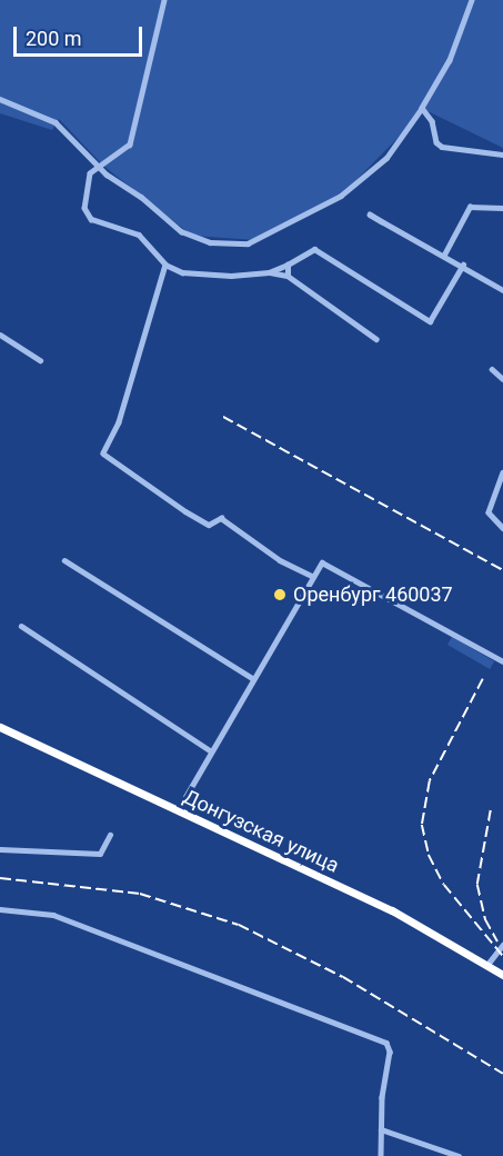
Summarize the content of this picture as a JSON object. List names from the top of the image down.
{
  "streets": {
    "highway": ["Донгузская улица"]
  },
  "places": ["Оренбург 460037"],
  "scale_bar": "200 m"
}
